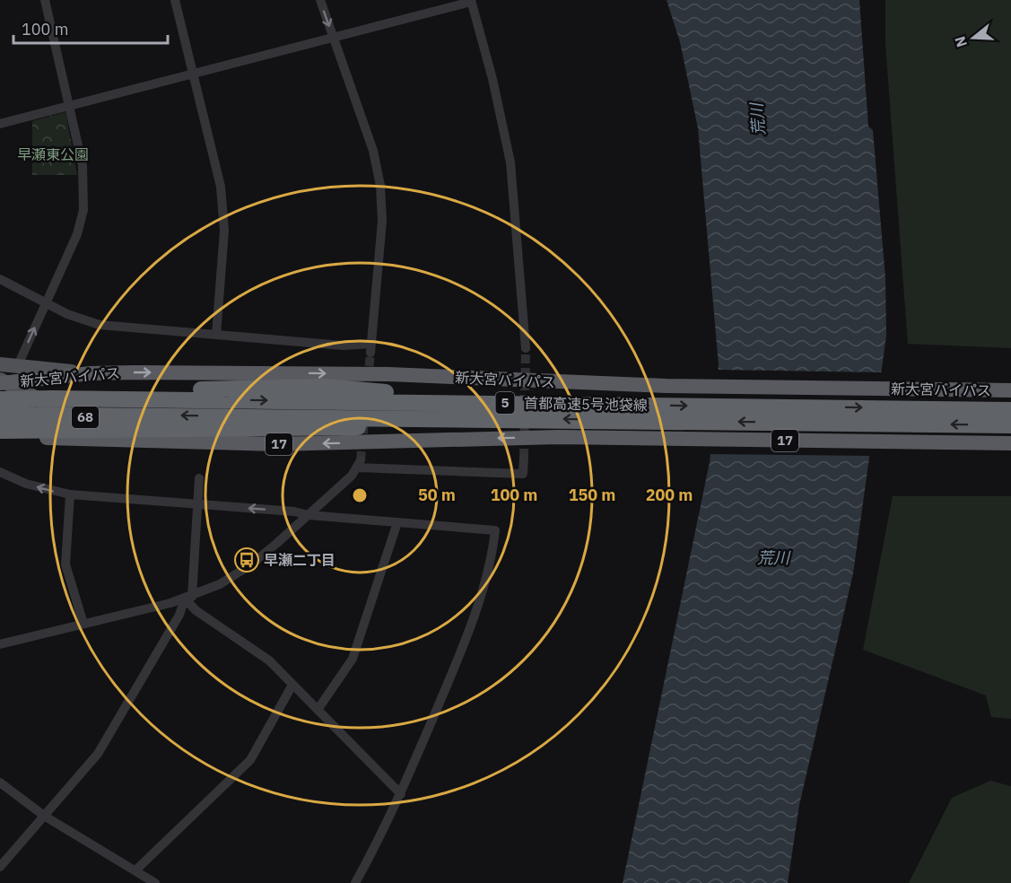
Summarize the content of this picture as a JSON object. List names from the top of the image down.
{
  "streets": {
    "highway": [
      "新大宮バイパス",
      "5",
      "首都高速5号池袋線",
      "17"
    ],
    "main road": ["68"]
  },
  "crossings": [
    ["新大宮バイパス", "68"],
    ["68", "17"]
  ],
  "water": ["荒川"],
  "parks": ["早瀬東公園"],
  "places": {
    "bus stop": ["早瀬二丁目"]
  },
  "scale_bar": "100 m",
  "north": "left",
  "rings": [
    "50 m",
    "100 m",
    "150 m",
    "200 m"
  ]
}
